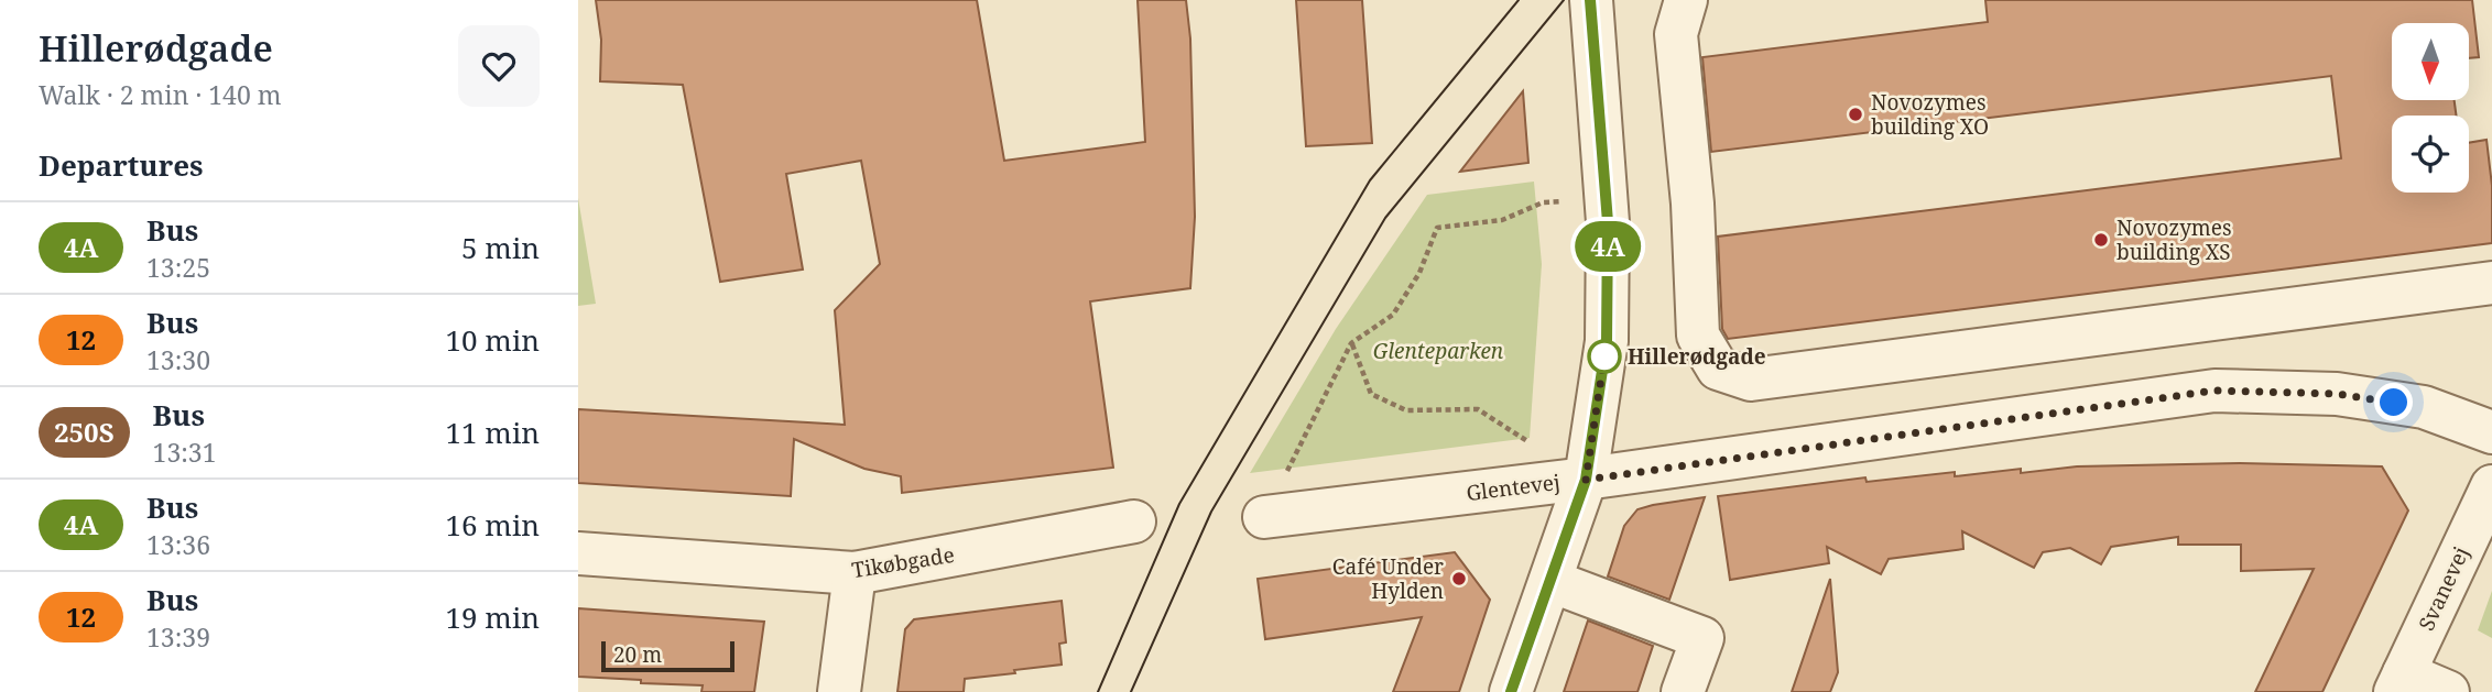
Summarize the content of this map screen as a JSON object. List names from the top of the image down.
{
  "streets": {
    "street": ["Glentevej", "Tikøbgade", "Svanevej"]
  },
  "parks": ["Glenteparken"],
  "places": [
    "Novozymes building XO",
    "Novozymes building XS",
    "Hillerødgade",
    "Café Under Hylden"
  ],
  "lines": ["bus line 4A"],
  "scale_bar": "20 m",
  "north": "bottom",
  "page": {
    "heading": [
      ["Hillerødgade", "Walk · 2 min · 140 m"],
      "Departures"
    ],
    "on_map": "4A",
    "list": [
      {
        "mark": "4A",
        "name": "Bus",
        "note": "13:25",
        "value": "5 min"
      },
      {
        "mark": "12",
        "name": "Bus",
        "note": "13:30",
        "value": "10 min"
      },
      {
        "mark": "250S",
        "name": "Bus",
        "note": "13:31",
        "value": "11 min"
      },
      {
        "mark": "4A",
        "name": "Bus",
        "note": "13:36",
        "value": "16 min"
      },
      {
        "mark": "12",
        "name": "Bus",
        "note": "13:39",
        "value": "19 min"
      }
    ],
    "scale": "20 m"
  }
}
